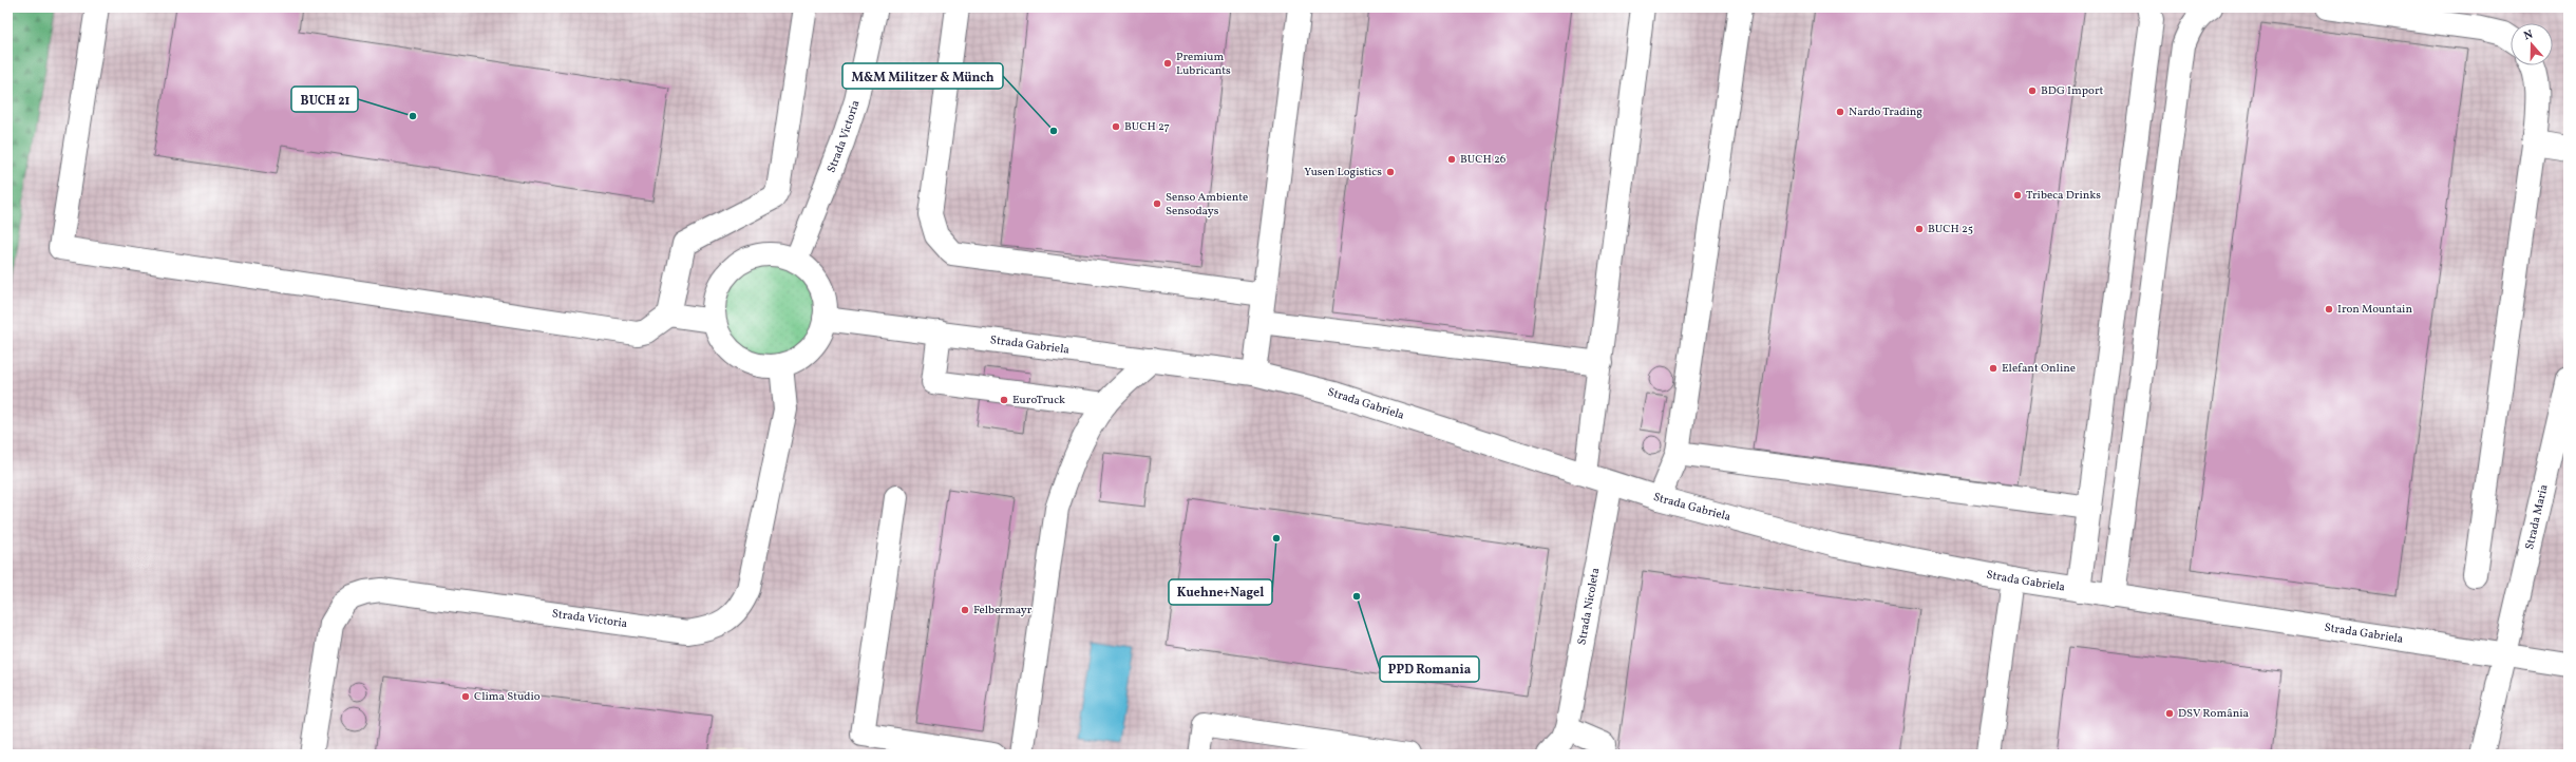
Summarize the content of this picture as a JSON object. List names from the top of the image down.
{
  "streets": {
    "street": [
      "Strada Victoria",
      "Strada Gabriela",
      "Strada Maria",
      "Strada Nicoleta"
    ]
  },
  "crossings": [
    ["Strada Victoria", "Strada Gabriela"],
    ["Strada Gabriela", "Strada Maria"],
    ["Strada Gabriela", "Strada Nicoleta"]
  ],
  "places": [
    "Premium Lubricants",
    "BDG Import",
    "Nardo Trading",
    "BUCH 21",
    "BUCH 27",
    "M&M Militzer & Münch",
    "BUCH 26",
    "Yusen Logistics",
    "Tribeca Drinks",
    "Senso Ambiente Sensodays",
    "BUCH 25",
    "Iron Mountain",
    "Elefant Online",
    "EuroTruck",
    "Kuehne+Nagel",
    "PPD Romania",
    "Felbermayr",
    "Clima Studio",
    "DSV România"
  ],
  "north": "top"
}
